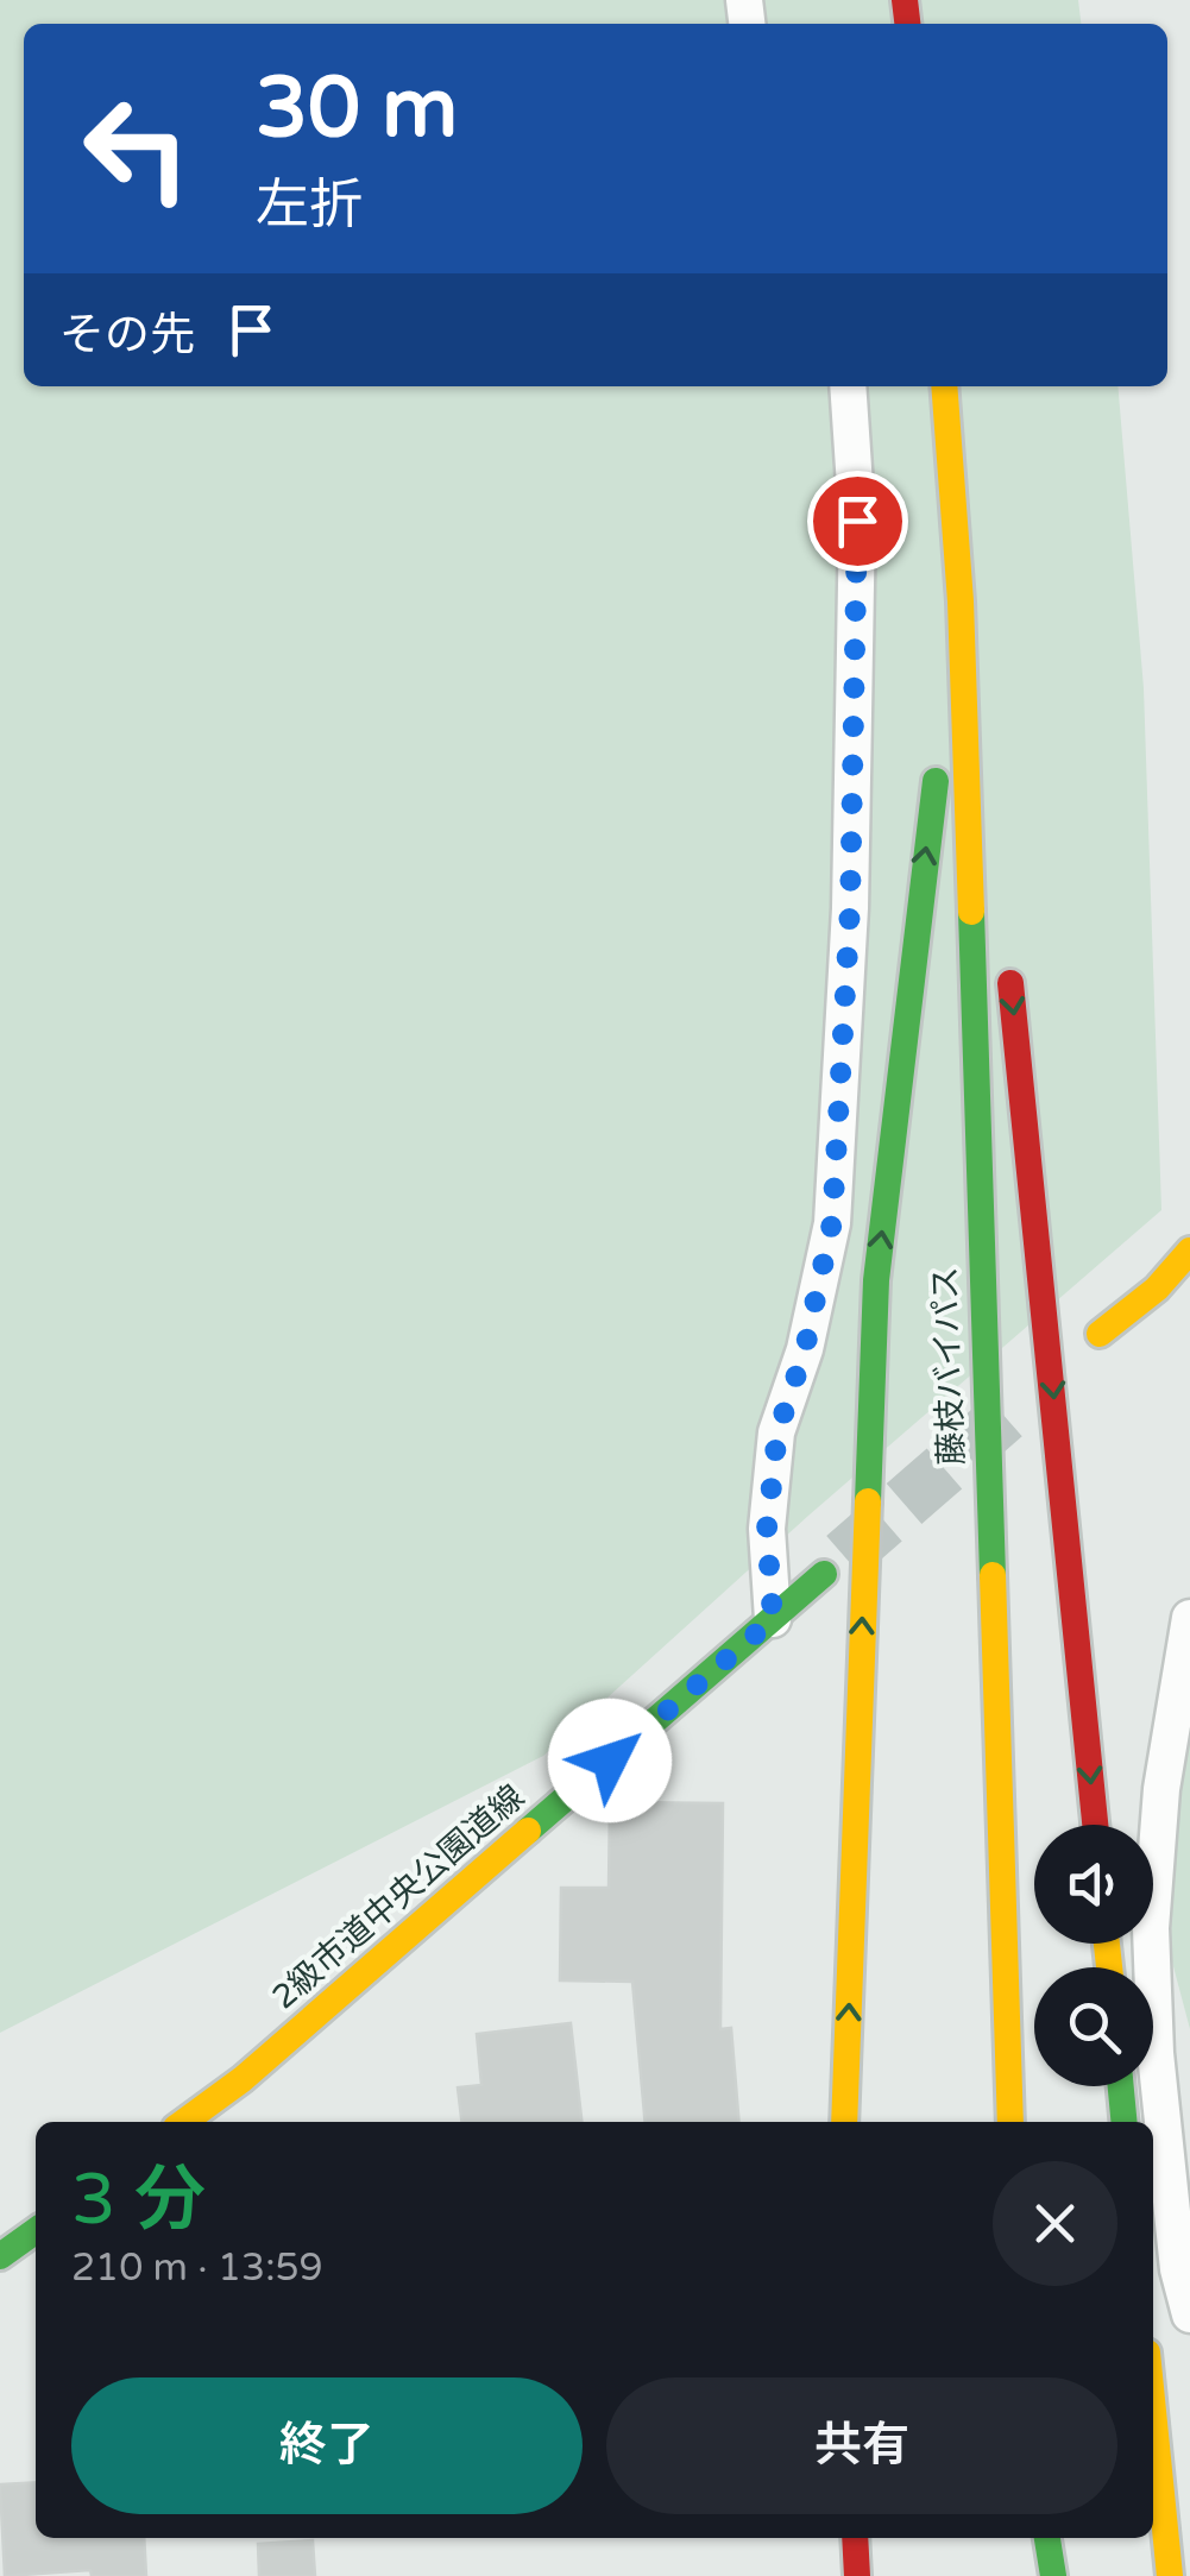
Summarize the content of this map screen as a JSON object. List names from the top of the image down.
{
  "streets": {
    "main road": ["藤枝バイパス", "2級市道中央公園道線"]
  },
  "page": {
    "turn": ["30 m", "左折"],
    "then": "その先",
    "heading": ["3 分", "210 m · 13:59"],
    "buttons": ["終了", "共有"]
  }
}
